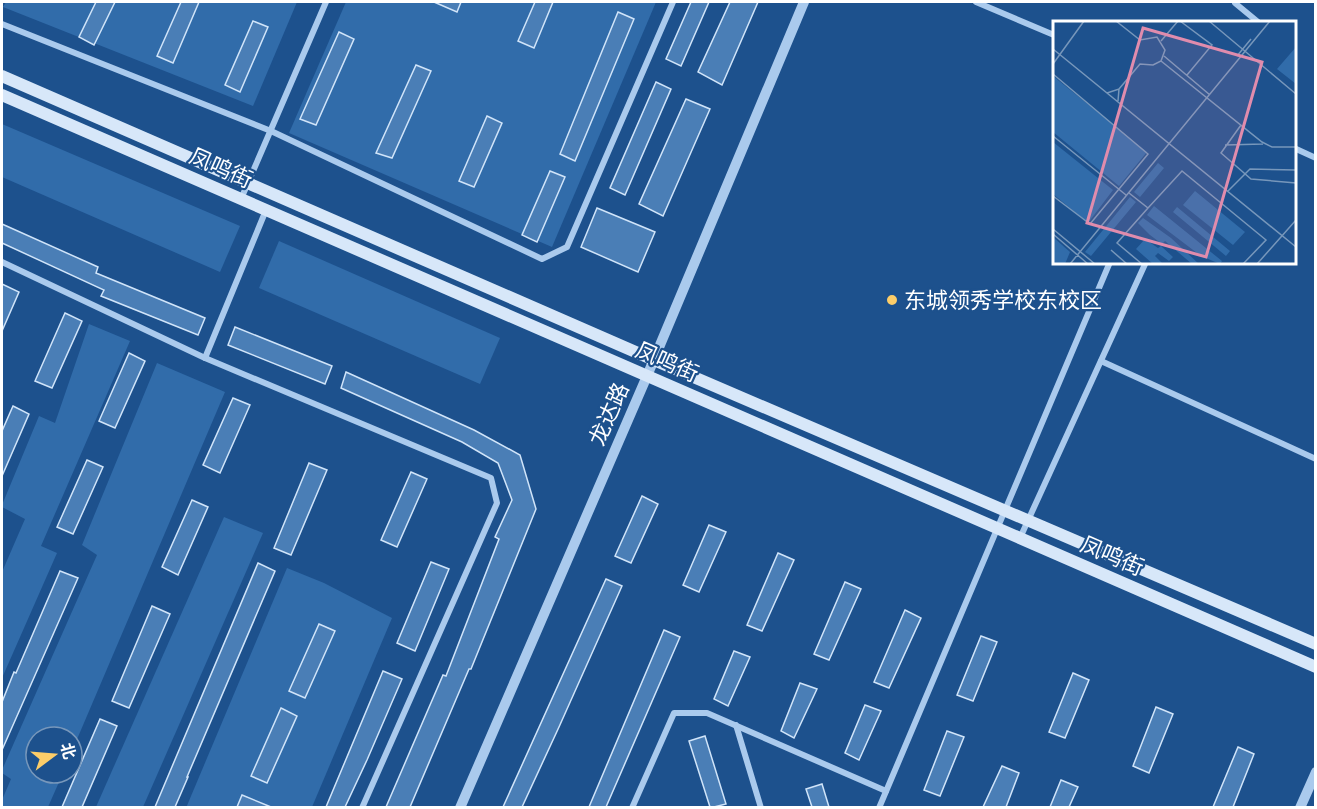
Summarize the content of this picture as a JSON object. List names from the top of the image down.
{
  "streets": {
    "main road": ["凤鸣街"],
    "street": ["龙达路"]
  },
  "crossings": [
    ["凤鸣街", "龙达路"]
  ],
  "places": ["东城领秀学校东校区"],
  "north": "right"
}
